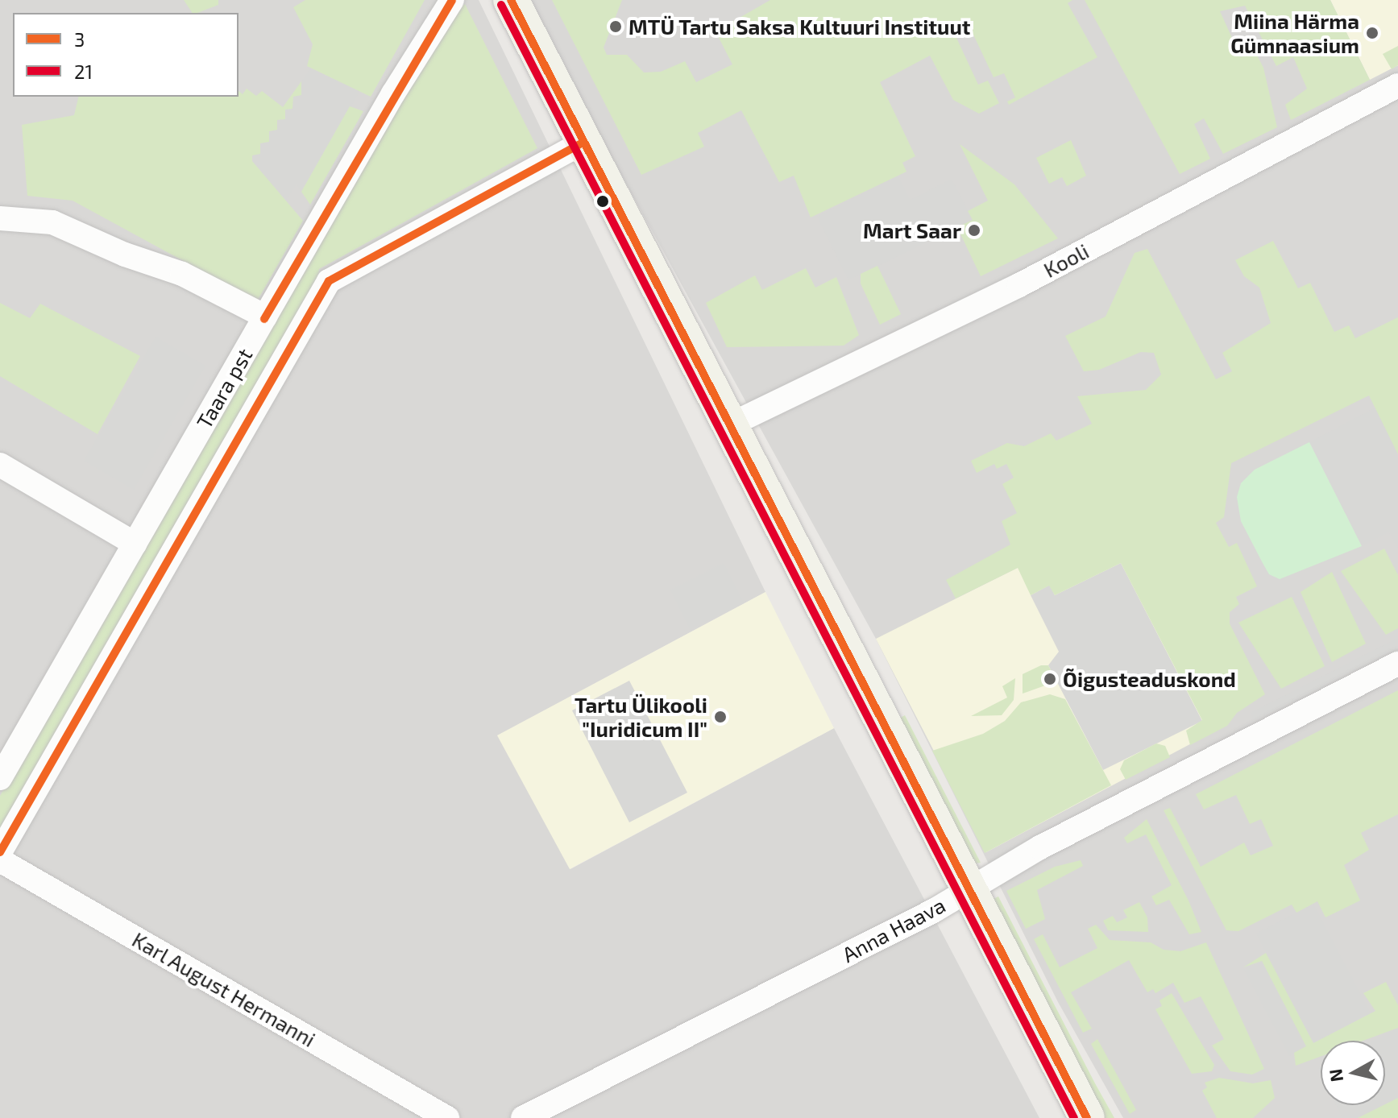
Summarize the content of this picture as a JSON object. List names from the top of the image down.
{
  "streets": {
    "street": [
      "Kooli",
      "Taara pst",
      "Anna Haava",
      "Karl August Hermanni"
    ]
  },
  "places": [
    "MTÜ Tartu Saksa Kultuuri Instituut",
    "Miina Härma Gümnaasium",
    "Mart Saar",
    "Õigusteaduskond",
    "Tartu Ülikooli \"Iuridicum II\""
  ],
  "lines": ["transit line 3", "transit line 21"],
  "legend": ["3", "21"],
  "north": "left"
}
